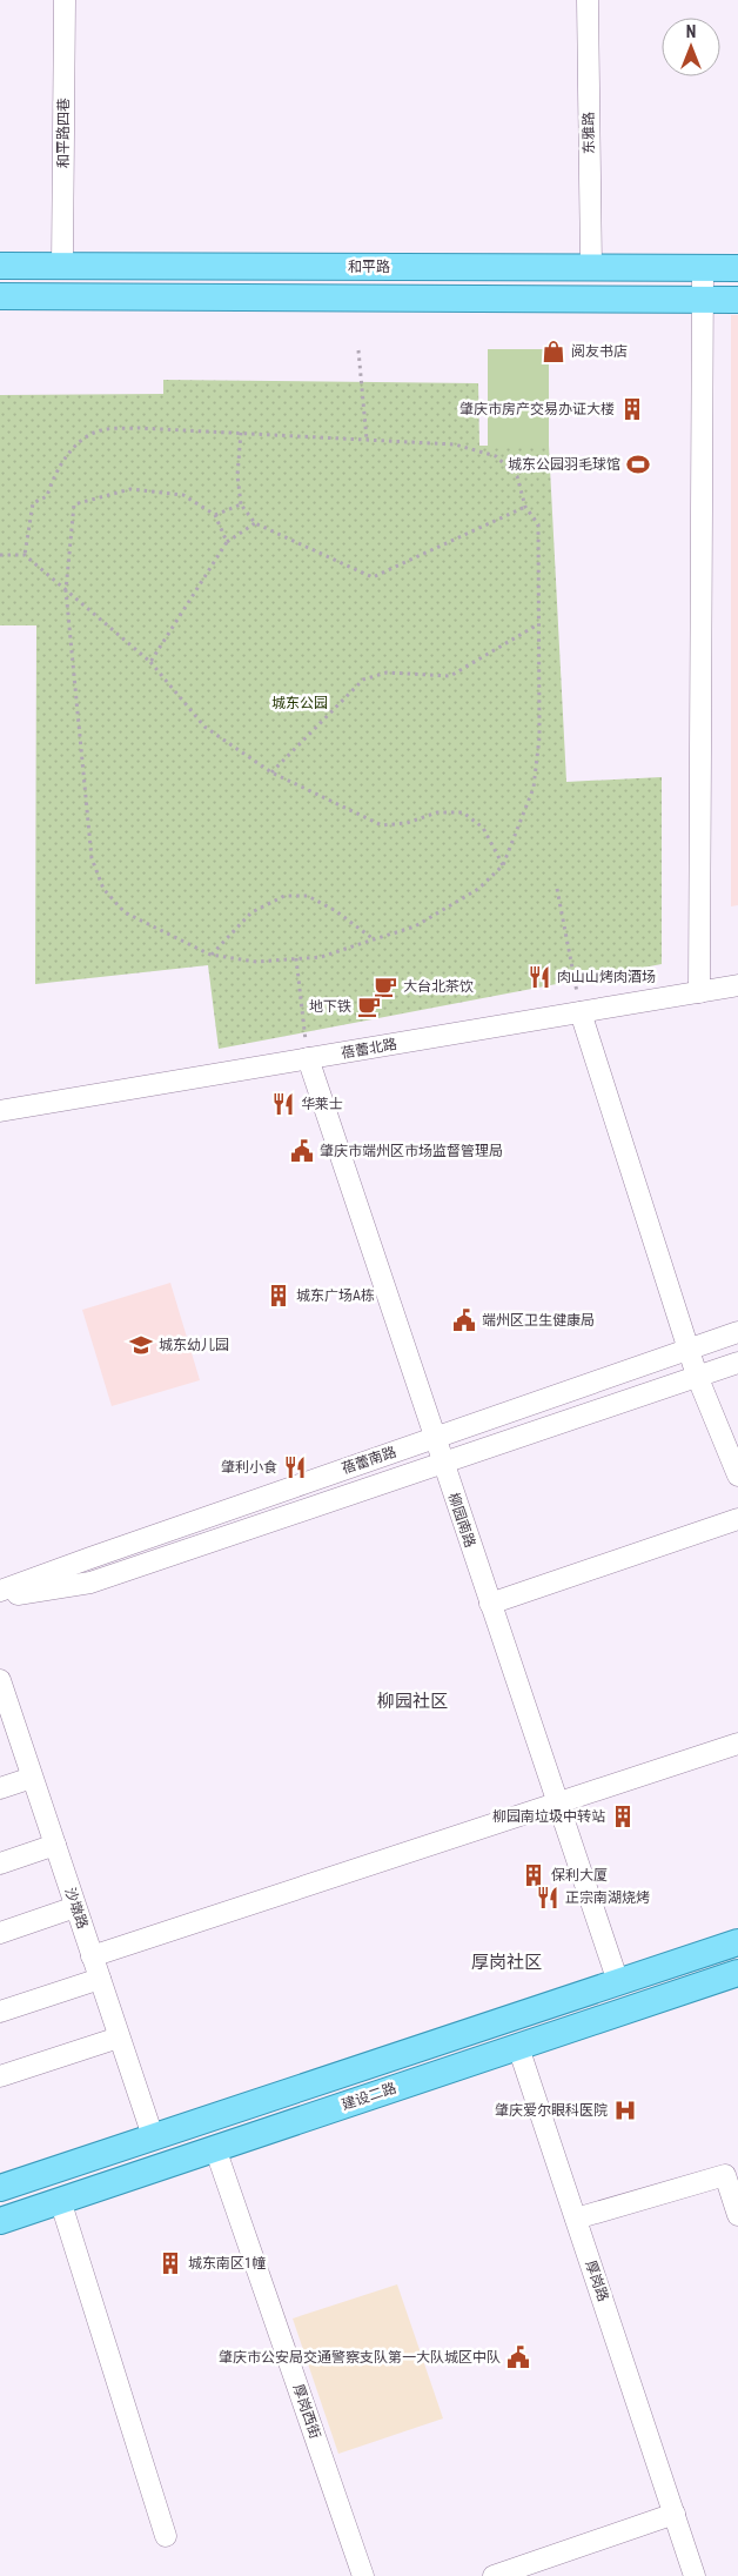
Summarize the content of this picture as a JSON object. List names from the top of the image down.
{
  "streets": {
    "main road": ["和平路", "建设二路"],
    "street": [
      "和平路四巷",
      "东雅路",
      "蓓蕾北路",
      "蓓蕾南路",
      "柳园南路",
      "沙墩路",
      "厚岗路",
      "厚岗西街"
    ]
  },
  "crossings": [
    ["和平路四巷", "和平路"],
    ["东雅路", "和平路"],
    ["蓓蕾北路", "柳园南路"],
    ["蓓蕾南路", "柳园南路"],
    ["柳园南路", "建设二路"],
    ["沙墩路", "建设二路"],
    ["建设二路", "厚岗路"],
    ["建设二路", "厚岗西街"]
  ],
  "districts": ["柳园社区", "厚岗社区"],
  "parks": ["城东公园"],
  "places": {
    "shop": ["阅友书店"],
    "building": [
      "肇庆市房产交易办证大楼",
      "城东广场A栋",
      "柳园南垃圾中转站",
      "保利大厦",
      "城东南区1幢"
    ],
    "sports": ["城东公园羽毛球馆"],
    "restaurant": [
      "肉山山烤肉酒场",
      "华莱士",
      "肇利小食",
      "正宗南湖烧烤"
    ],
    "cafe": ["大台北茶饮", "地下铁"],
    "public building": ["肇庆市端州区市场监督管理局", "端州区卫生健康局", "肇庆市公安局交通警察支队第一大队城区中队"],
    "school or university": ["城东幼儿园"],
    "hospital": ["肇庆爱尔眼科医院"]
  },
  "north": "top"
}
